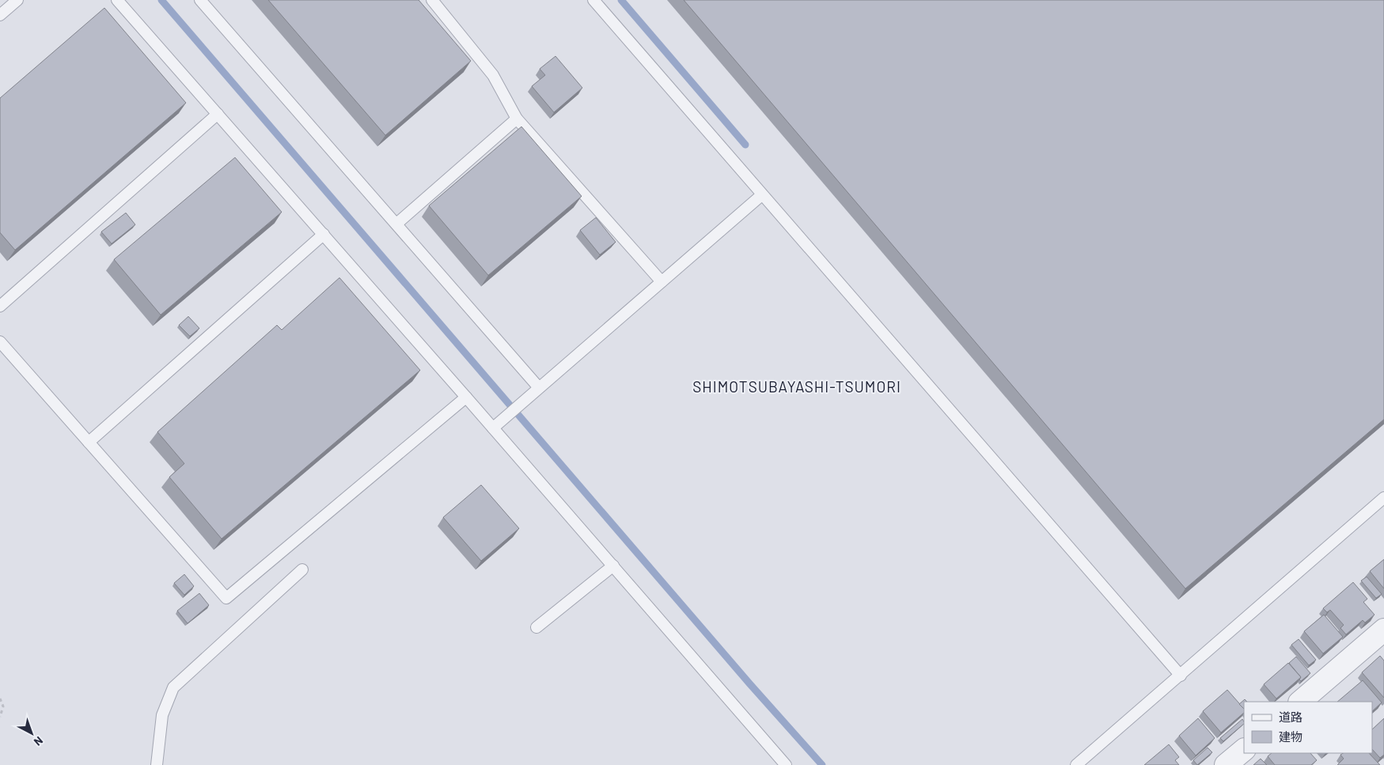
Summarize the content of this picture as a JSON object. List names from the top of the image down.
{
  "districts": ["SHIMOTSUBAYASHI-TSUMORI"],
  "legend": ["道路", "建物"],
  "north": "bottom right"
}
